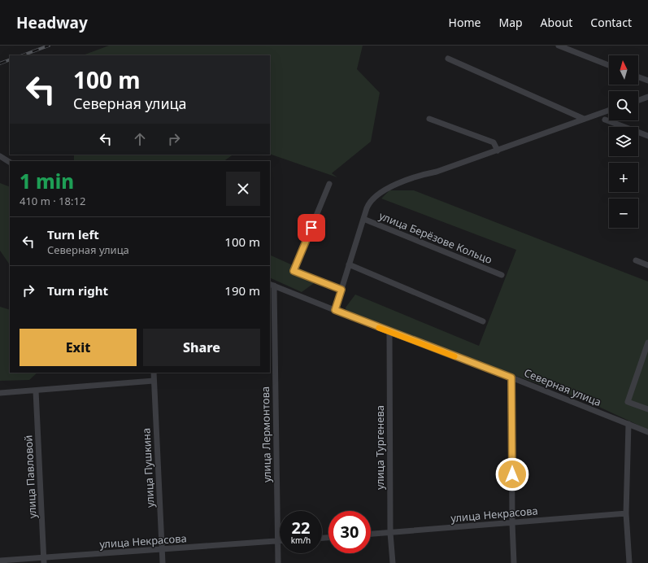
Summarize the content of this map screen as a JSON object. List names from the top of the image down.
{
  "streets": {
    "street": [
      "улица Берёзове Кольцо",
      "Северная улица",
      "улица Лермонтова",
      "улица Тургенева",
      "улица Пушкина",
      "улица Павловой",
      "улица Некрасова"
    ]
  },
  "crossings": [
    ["Северная улица", "улица Лермонтова"],
    ["Северная улица", "улица Тургенева"],
    ["улица Лермонтова", "улица Некрасова"],
    ["улица Тургенева", "улица Некрасова"],
    ["улица Пушкина", "улица Некрасова"],
    ["улица Павловой", "улица Некрасова"]
  ],
  "north": "top",
  "page": {
    "header": "Headway",
    "nav": [
      "Home",
      "Map",
      "About",
      "Contact"
    ],
    "map_buttons": ["+", "−"],
    "turn": ["100 m", "Северная улица"],
    "heading": ["1 min", "410 m · 18:12"],
    "list": [
      {
        "name": "Turn left",
        "note": "Северная улица",
        "value": "100 m"
      },
      {
        "name": "Turn right",
        "value": "190 m"
      }
    ],
    "buttons": ["Exit", "Share"],
    "speed": "22 km/h",
    "limit": "30"
  }
}
